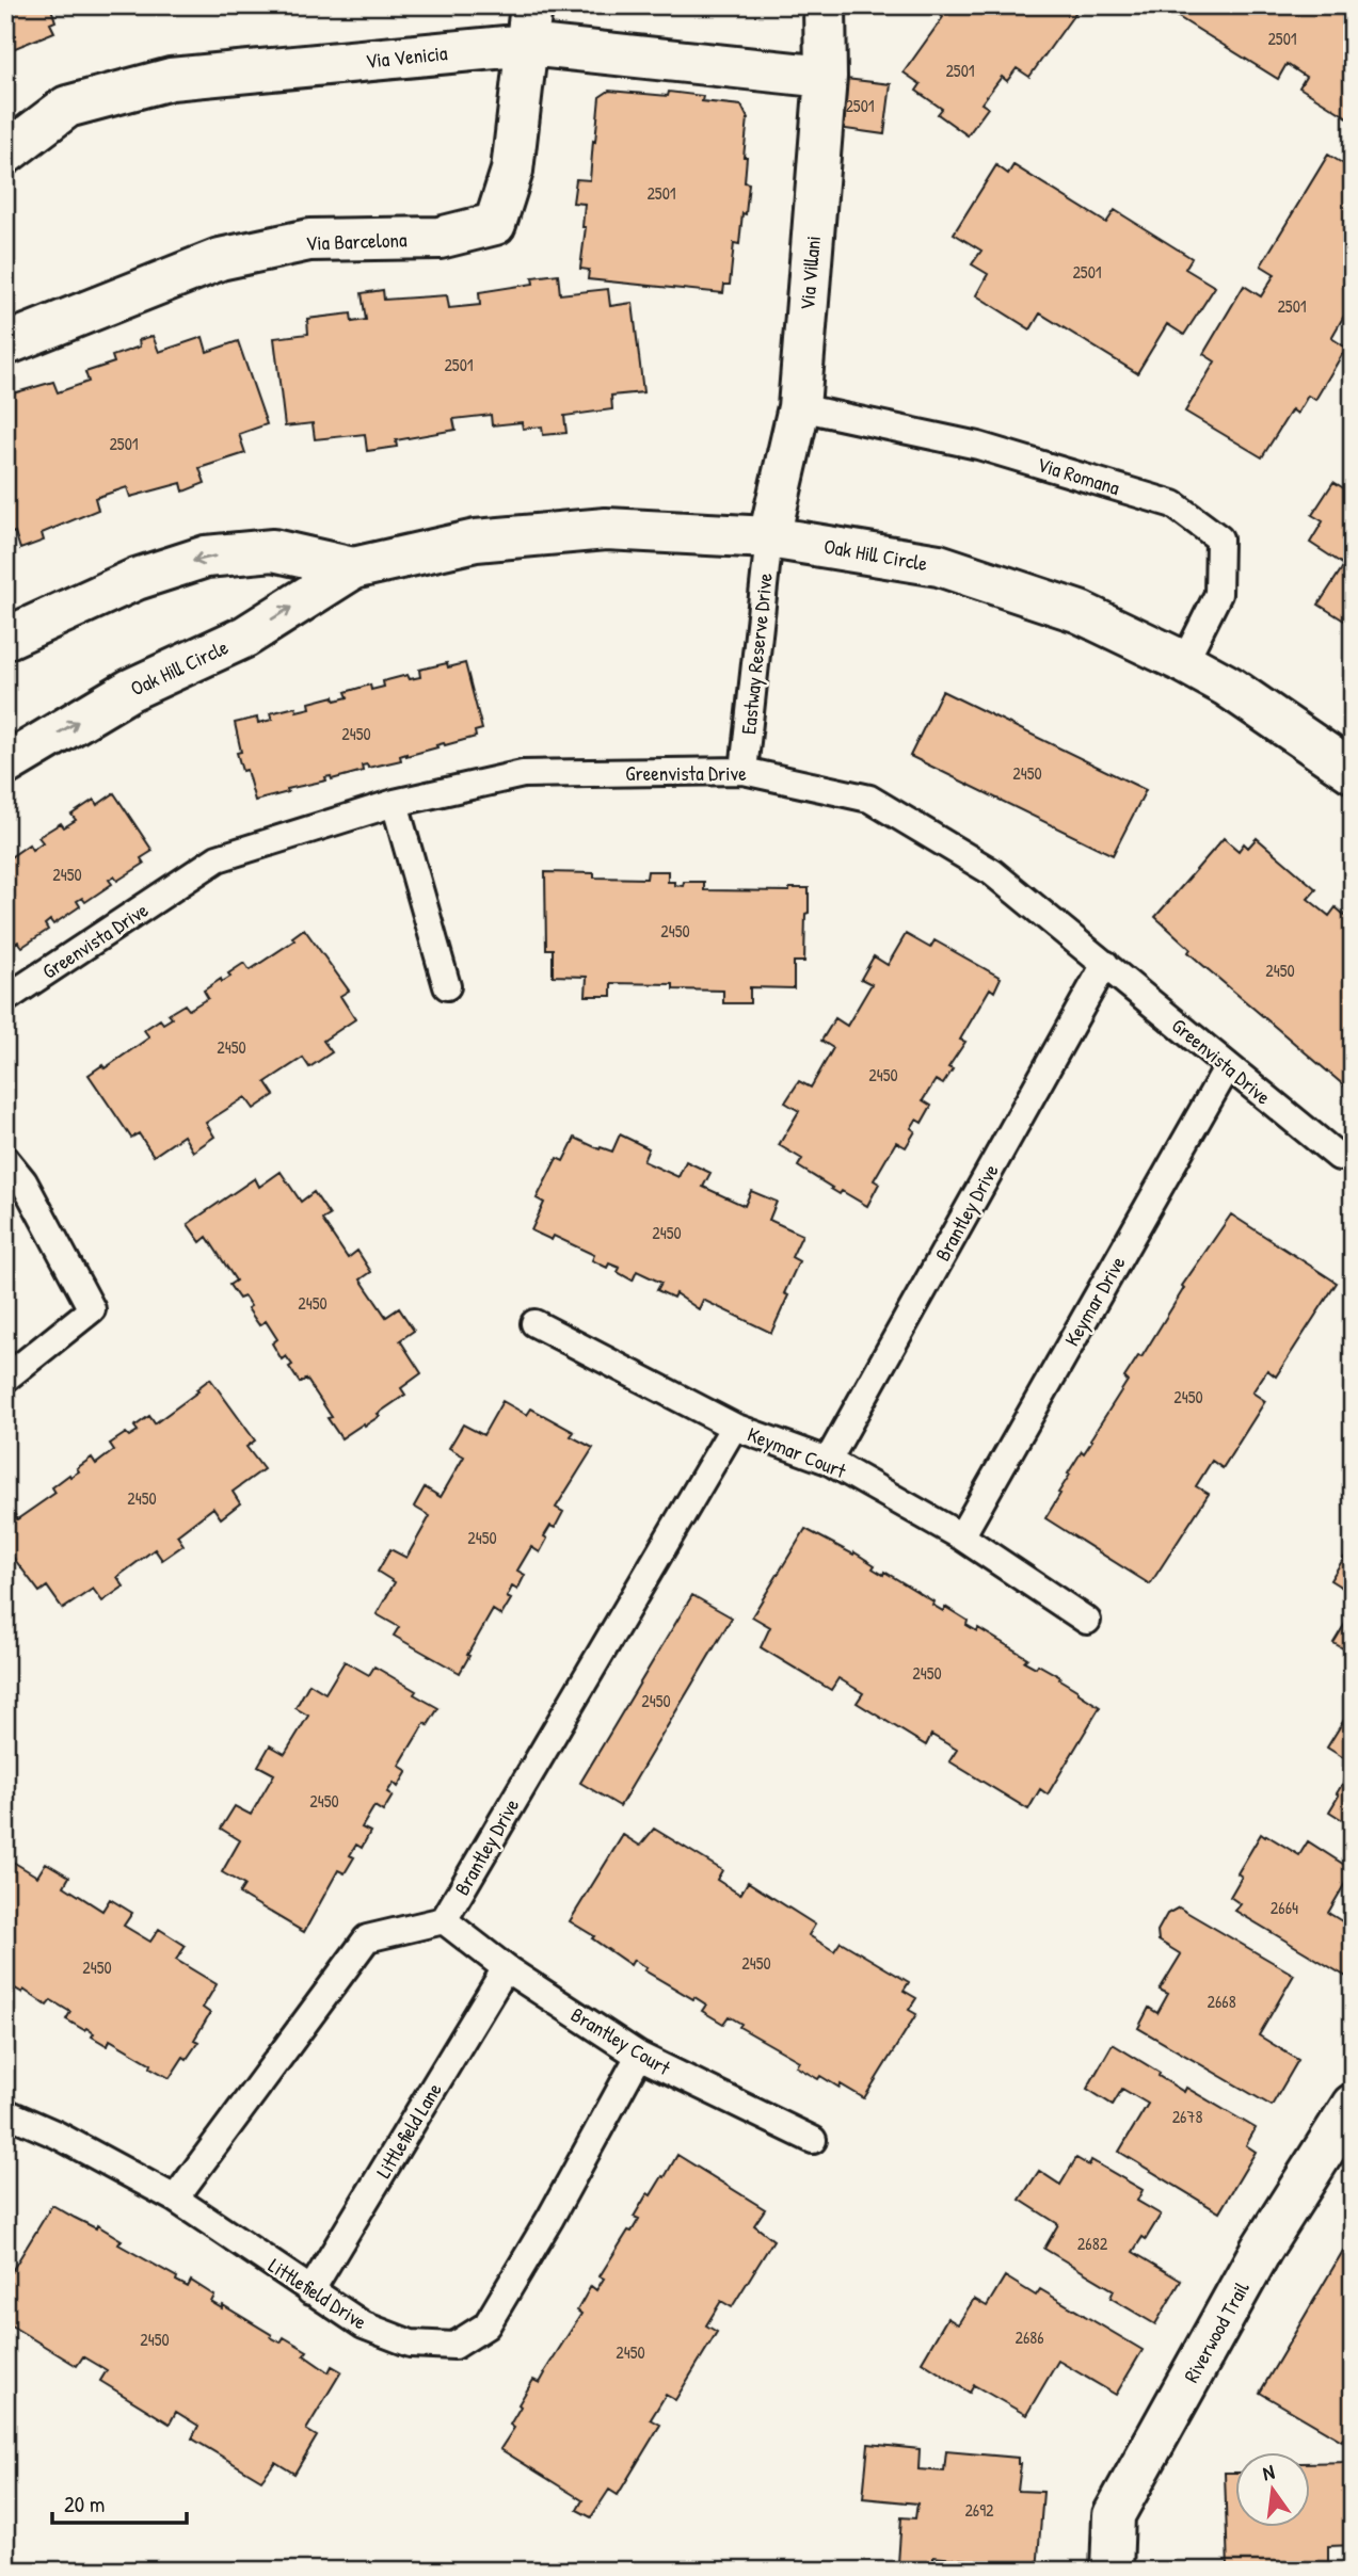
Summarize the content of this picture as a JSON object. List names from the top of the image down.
{
  "streets": {
    "street": [
      "Via Venicia",
      "Via Barcelona",
      "Via Villani",
      "Oak Hill Circle",
      "Riverwood Trail"
    ],
    "lane": [
      "Via Romana",
      "Eastway Reserve Drive",
      "Greenvista Drive",
      "Brantley Drive",
      "Keymar Drive",
      "Keymar Court",
      "Brantley Court",
      "Littlefield Lane",
      "Littlefield Drive"
    ]
  },
  "crossings": [
    ["Via Venicia", "Via Barcelona"],
    ["Via Venicia", "Via Villani"],
    ["Via Villani", "Via Romana"],
    ["Via Villani", "Oak Hill Circle"],
    ["Via Villani", "Eastway Reserve Drive"],
    ["Via Romana", "Oak Hill Circle"],
    ["Oak Hill Circle", "Eastway Reserve Drive"],
    ["Eastway Reserve Drive", "Greenvista Drive"],
    ["Greenvista Drive", "Brantley Drive"],
    ["Greenvista Drive", "Keymar Drive"],
    ["Brantley Drive", "Keymar Court"],
    ["Brantley Drive", "Brantley Court"],
    ["Keymar Drive", "Keymar Court"],
    ["Brantley Court", "Littlefield Lane"],
    ["Brantley Court", "Littlefield Drive"],
    ["Littlefield Lane", "Littlefield Drive"]
  ],
  "house_numbers": [
    "2501",
    "2501",
    "2501",
    "2501",
    "2501",
    "2501",
    "2501",
    "2501",
    "2450",
    "2450",
    "2450",
    "2450",
    "2450",
    "2450",
    "2450",
    "2450",
    "2450",
    "2450",
    "2450",
    "2450",
    "2450",
    "2450",
    "2450",
    "2664",
    "2450",
    "2450",
    "2668",
    "2678",
    "2682",
    "2686",
    "2450",
    "2450",
    "2692"
  ],
  "scale_bar": "20 m",
  "north": "top"
}
